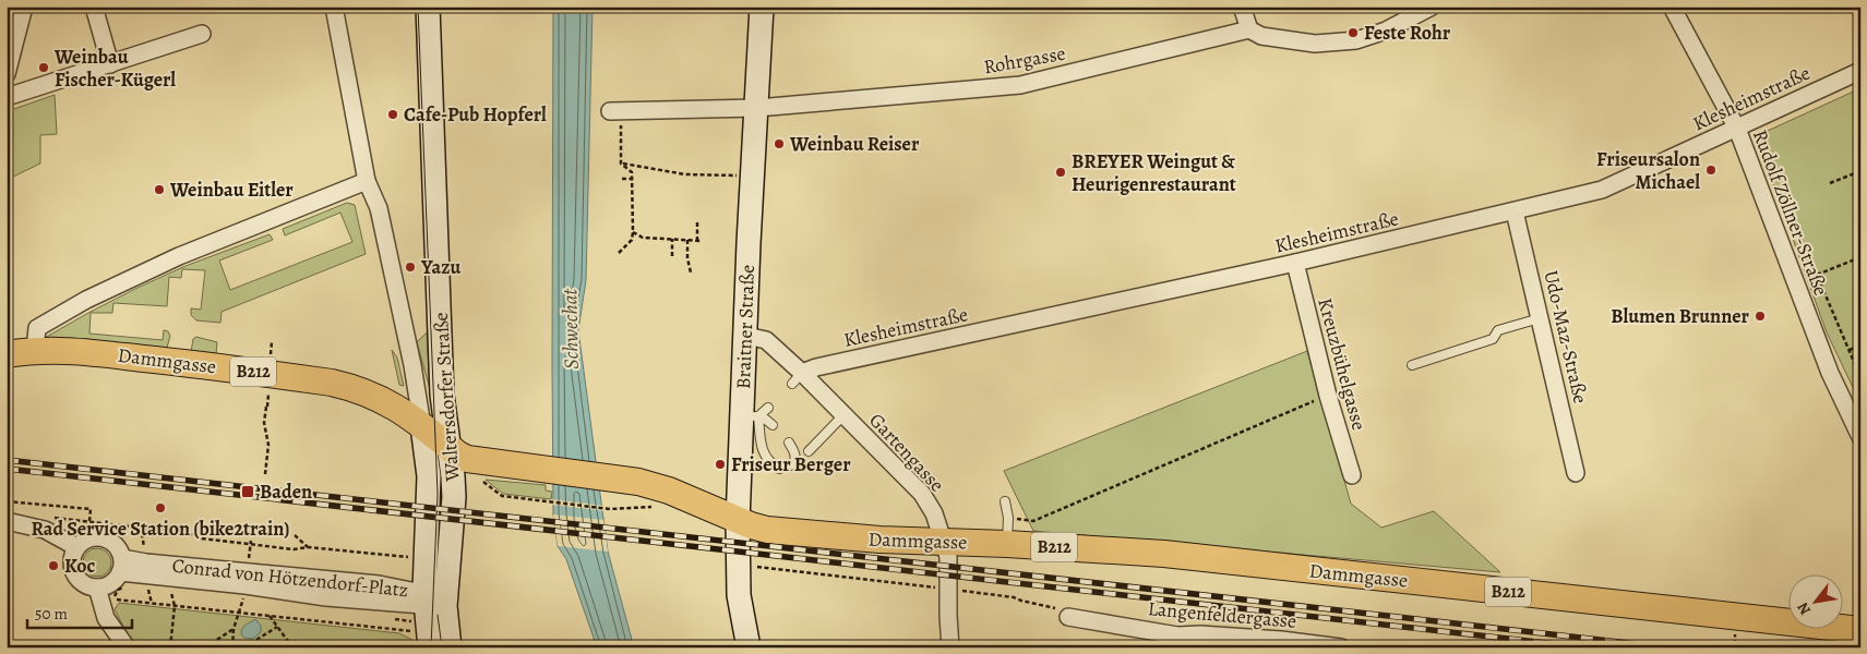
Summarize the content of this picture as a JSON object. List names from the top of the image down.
{
  "streets": {
    "main road": ["Dammgasse", "B212"],
    "street": [
      "Rohrgasse",
      "Klesheimstraße",
      "Rudolf Zöllner-Straße",
      "Braitner Straße",
      "Udo-Maz-Straße",
      "Kreuzbühelgasse",
      "Waltersdorfer Straße",
      "Gartengasse",
      "Conrad von Hötzendorf-Platz",
      "Langenfeldergasse"
    ]
  },
  "crossings": [
    ["Rohrgasse", "Braitner Straße"],
    ["Klesheimstraße", "Rudolf Zöllner-Straße"],
    ["Klesheimstraße", "Udo-Maz-Straße"],
    ["Klesheimstraße", "Kreuzbühelgasse"],
    ["Klesheimstraße", "Gartengasse"],
    ["Braitner Straße", "Dammgasse"],
    ["Braitner Straße", "Gartengasse"],
    ["Dammgasse", "Waltersdorfer Straße"],
    ["Dammgasse", "Gartengasse"],
    ["Waltersdorfer Straße", "Conrad von Hötzendorf-Platz"]
  ],
  "water": ["Schwechat"],
  "places": {
    "other": [
      "Feste Rohr",
      "Weinbau Fischer-Kügerl",
      "Cafe-Pub Hopferl",
      "Weinbau Reiser",
      "Friseursalon Michael",
      "BREYER Weingut & Heurigenrestaurant",
      "Weinbau Eitler",
      "Yazu",
      "Blumen Brunner",
      "Friseur Berger",
      "Rad Service Station (bike2train)",
      "Koc"
    ],
    "transit": ["Baden"]
  },
  "scale_bar": "50 m",
  "north": "bottom left"
}
